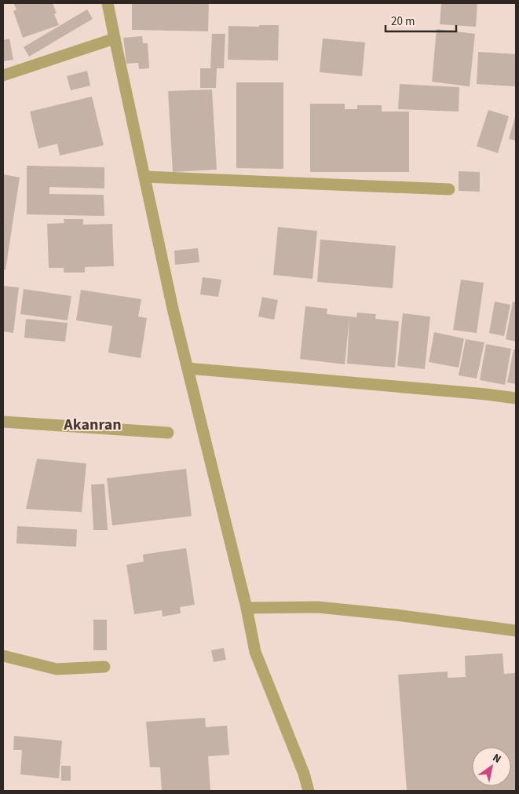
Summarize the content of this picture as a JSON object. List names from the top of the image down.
{
  "districts": ["Akanran"],
  "scale_bar": "20 m",
  "north": "top right"
}
